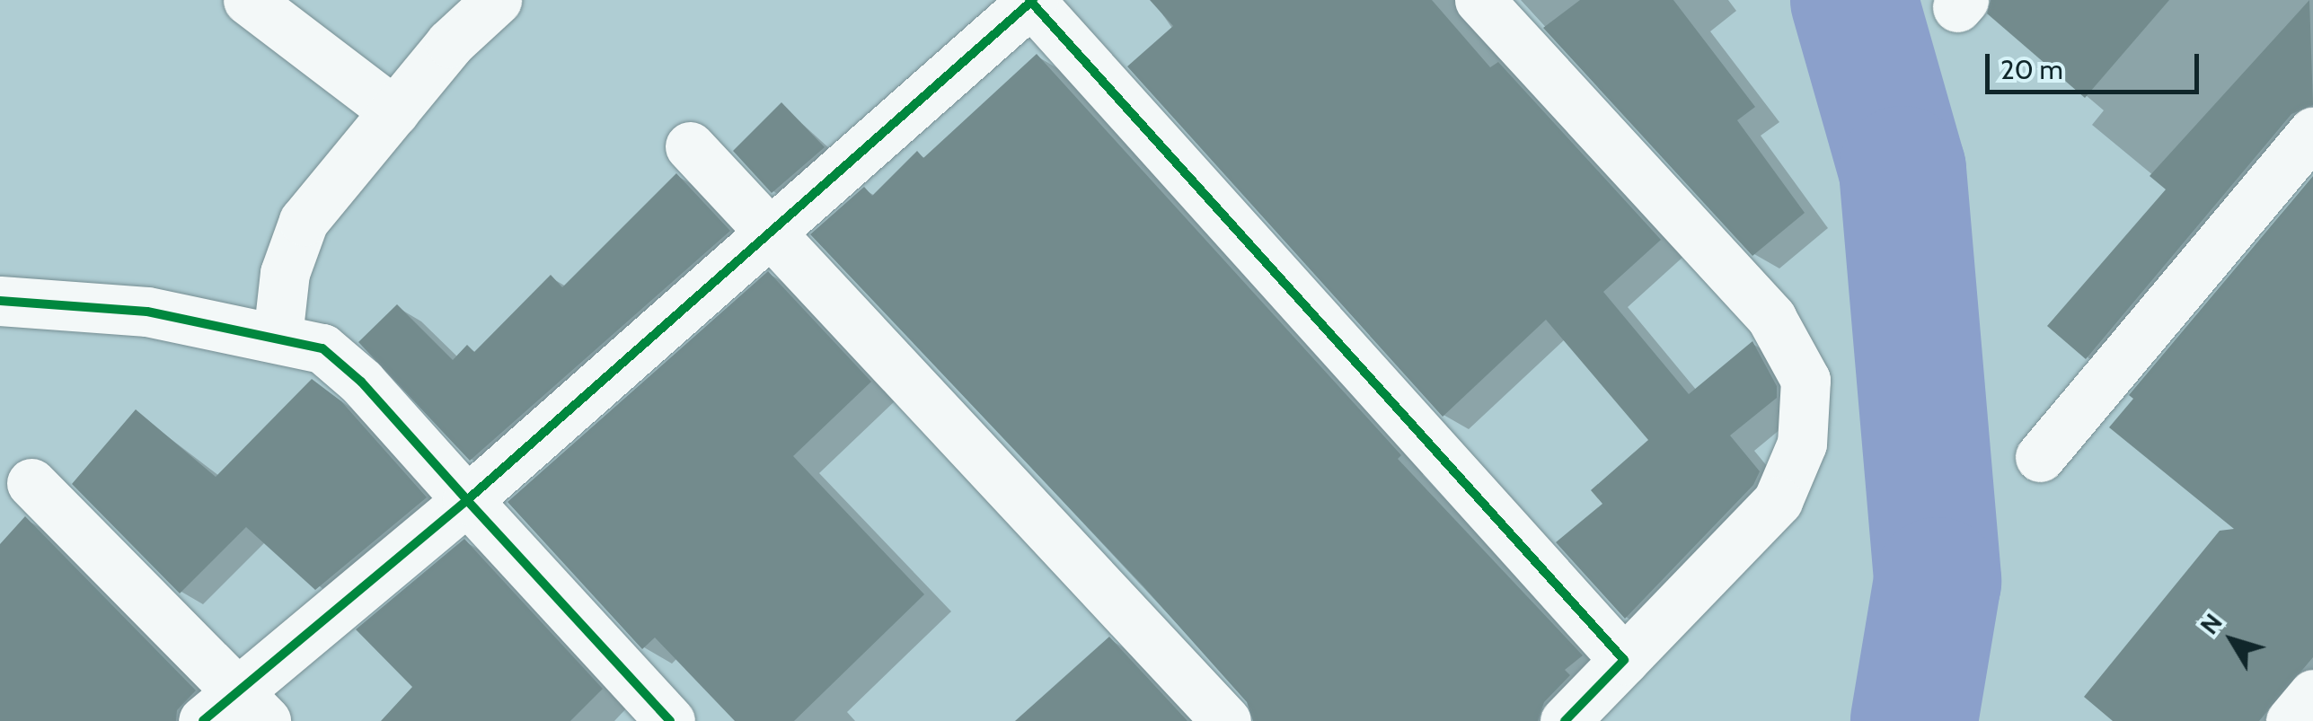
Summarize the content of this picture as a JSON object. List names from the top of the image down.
{
  "scale_bar": "20 m",
  "north": "top left"
}
